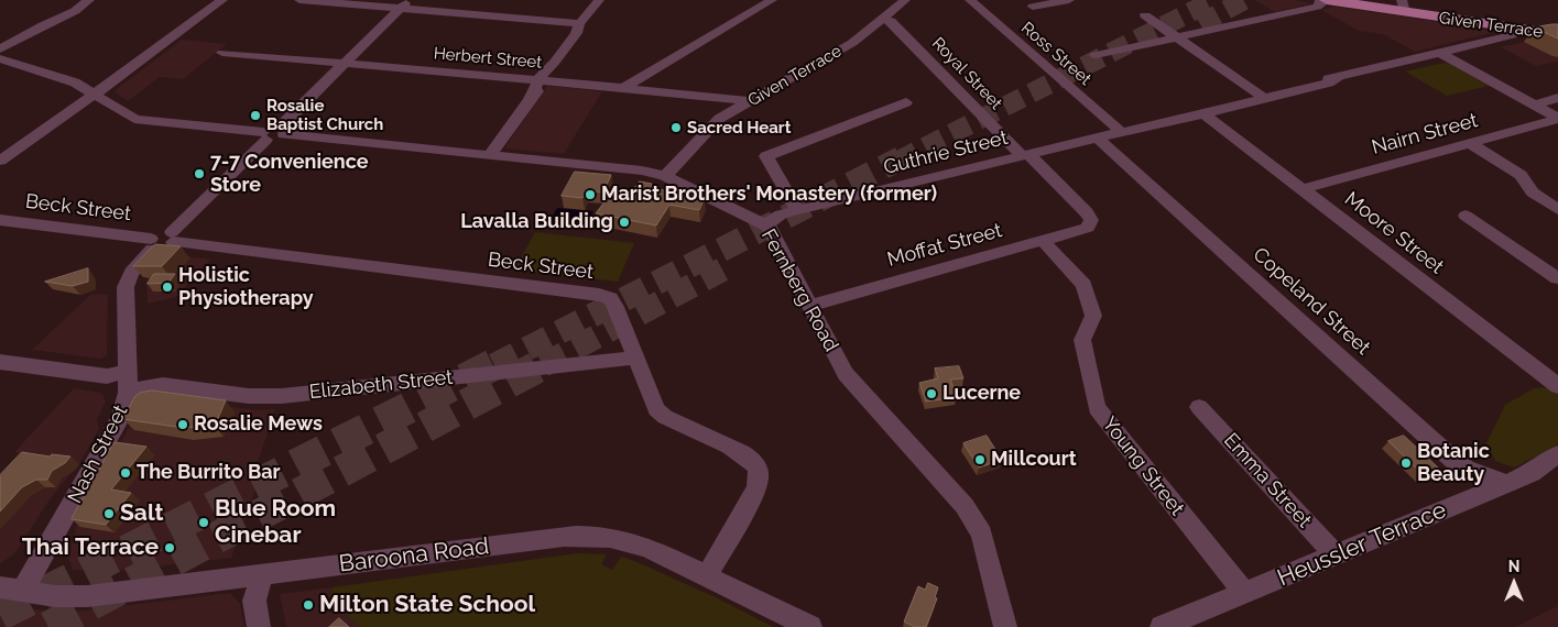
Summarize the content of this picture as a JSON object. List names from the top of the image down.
{
  "streets": {
    "main road": ["Given Terrace"],
    "street": [
      "Ross Street",
      "Herbert Street",
      "Royal Street",
      "Nairn Street",
      "Guthrie Street",
      "Beck Street",
      "Moore Street",
      "Moffat Street",
      "Fernberg Road",
      "Copeland Street",
      "Elizabeth Street",
      "Nash Street",
      "Young Street",
      "Emma Street",
      "Heussler Terrace",
      "Baroona Road"
    ]
  },
  "crossings": [
    ["Given Terrace", "Herbert Street"],
    ["Given Terrace", "Royal Street"],
    ["Given Terrace", "Guthrie Street"],
    ["Given Terrace", "Fernberg Road"],
    ["Ross Street", "Guthrie Street"],
    ["Royal Street", "Guthrie Street"],
    ["Royal Street", "Moffat Street"],
    ["Nairn Street", "Moore Street"],
    ["Guthrie Street", "Moore Street"],
    ["Guthrie Street", "Fernberg Road"],
    ["Guthrie Street", "Copeland Street"],
    ["Beck Street", "Elizabeth Street"],
    ["Beck Street", "Nash Street"],
    ["Beck Street", "Baroona Road"],
    ["Moffat Street", "Fernberg Road"],
    ["Moffat Street", "Young Street"],
    ["Copeland Street", "Heussler Terrace"],
    ["Elizabeth Street", "Nash Street"],
    ["Nash Street", "Baroona Road"],
    ["Young Street", "Heussler Terrace"],
    ["Emma Street", "Heussler Terrace"]
  ],
  "places": [
    "Rosalie Baptist Church",
    "Sacred Heart",
    "7-7 Convenience Store",
    "Marist Brothers' Monastery (former)",
    "Lavalla Building",
    "Holistic Physiotherapy",
    "Lucerne",
    "Rosalie Mews",
    "Millcourt",
    "Botanic Beauty",
    "The Burrito Bar",
    "Salt",
    "Blue Room Cinebar",
    "Thai Terrace",
    "Milton State School"
  ],
  "north": "top"
}
